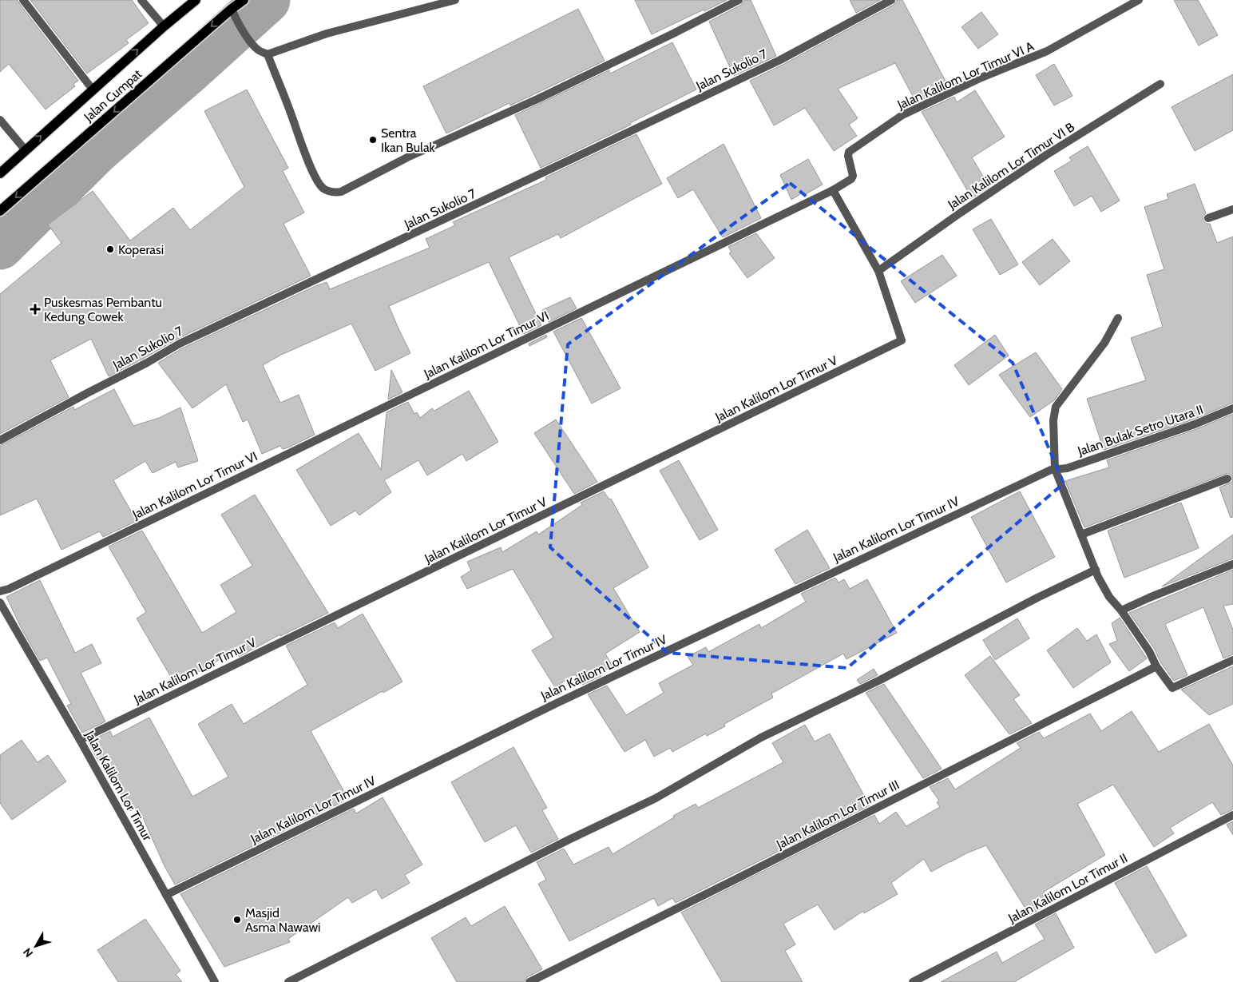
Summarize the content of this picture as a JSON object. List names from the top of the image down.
{
  "streets": {
    "main road": ["Jalan Cumpat"],
    "street": [
      "Jalan Sukolio 7",
      "Jalan Kalilom Lor Timur VI A",
      "Jalan Kalilom Lor Timur VI B",
      "Jalan Kalilom Lor Timur VI",
      "Jalan Kalilom Lor Timur V",
      "Jalan Bulak Setro Utara II",
      "Jalan Kalilom Lor Timur IV",
      "Jalan Kalilom Lor Timur",
      "Jalan Kalilom Lor Timur III",
      "Jalan Kalilom Lor Timur II"
    ]
  },
  "crossings": [
    ["Jalan Kalilom Lor Timur VI A", "Jalan Kalilom Lor Timur VI"],
    ["Jalan Kalilom Lor Timur VI B", "Jalan Kalilom Lor Timur V"],
    ["Jalan Kalilom Lor Timur V", "Jalan Kalilom Lor Timur"],
    ["Jalan Bulak Setro Utara II", "Jalan Kalilom Lor Timur IV"],
    ["Jalan Kalilom Lor Timur IV", "Jalan Kalilom Lor Timur"]
  ],
  "places": {
    "other": ["Sentra Ikan Bulak", "Koperasi", "Masjid Asma Nawawi"],
    "health": ["Puskesmas Pembantu Kedung Cowek"]
  },
  "north": "bottom left"
}
